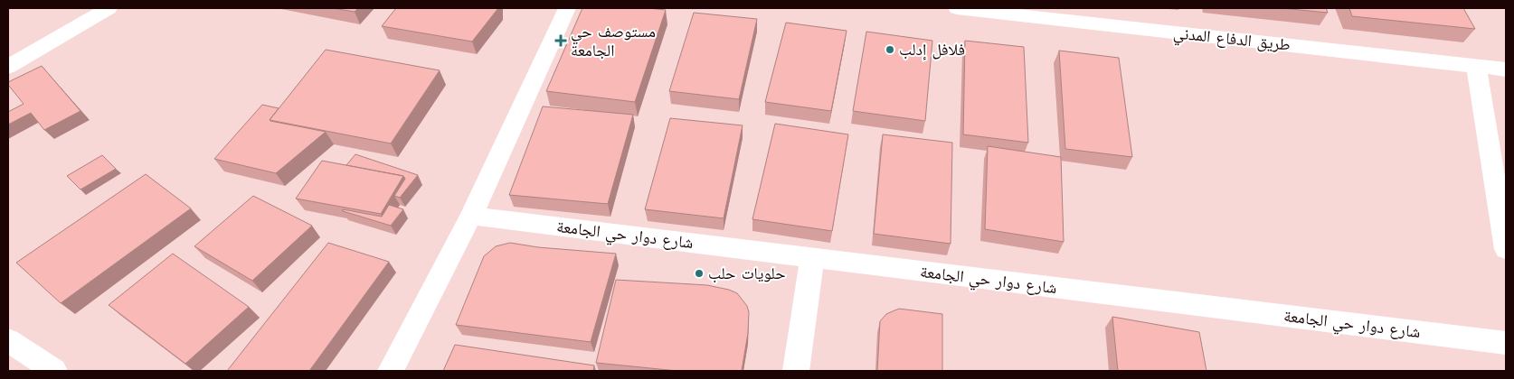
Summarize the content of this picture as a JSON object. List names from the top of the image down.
{
  "streets": {
    "street": ["طريق الدفاع المدني", "شارع دوار حي الجامعة"]
  },
  "places": {
    "health": ["مستوصف حي الجامعة"],
    "other": ["فلافل إدلب", "حلويات حلب"]
  }
}
